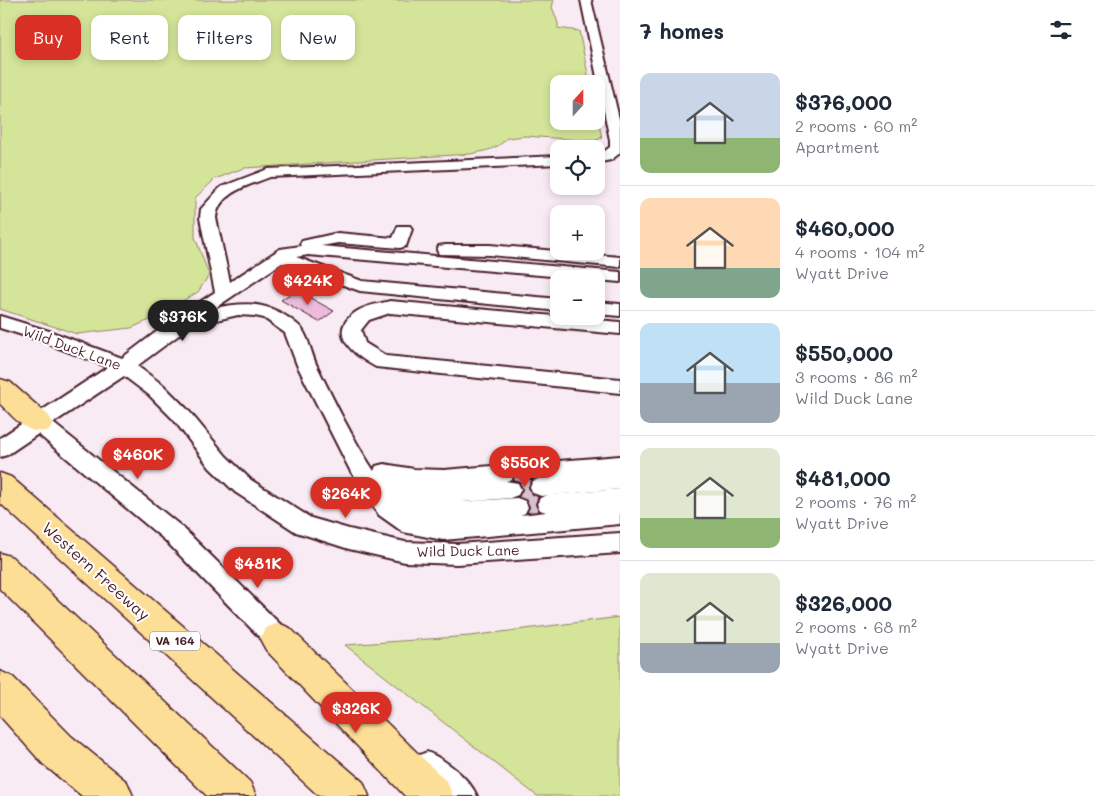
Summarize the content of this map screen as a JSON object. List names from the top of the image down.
{
  "streets": {
    "highway": ["Western Freeway", "VA 164"],
    "street": ["Wild Duck Lane"]
  },
  "north": "top",
  "page": {
    "heading": "7 homes",
    "chip": [
      "Buy",
      "Rent",
      "Filters",
      "New"
    ],
    "list": [
      {
        "name": "$376,000",
        "note": "2 rooms · 60 m² · Apartment"
      },
      {
        "name": "$460,000",
        "note": "4 rooms · 104 m² · Wyatt Drive"
      },
      {
        "name": "$550,000",
        "note": "3 rooms · 86 m² · Wild Duck Lane"
      },
      {
        "name": "$481,000",
        "note": "2 rooms · 76 m² · Wyatt Drive"
      },
      {
        "name": "$326,000",
        "note": "2 rooms · 68 m² · Wyatt Drive"
      }
    ],
    "map_buttons": ["+", "−"],
    "price": [
      "$424K",
      "$376K",
      "$460K",
      "$550K",
      "$264K",
      "$481K",
      "$326K"
    ]
  }
}
